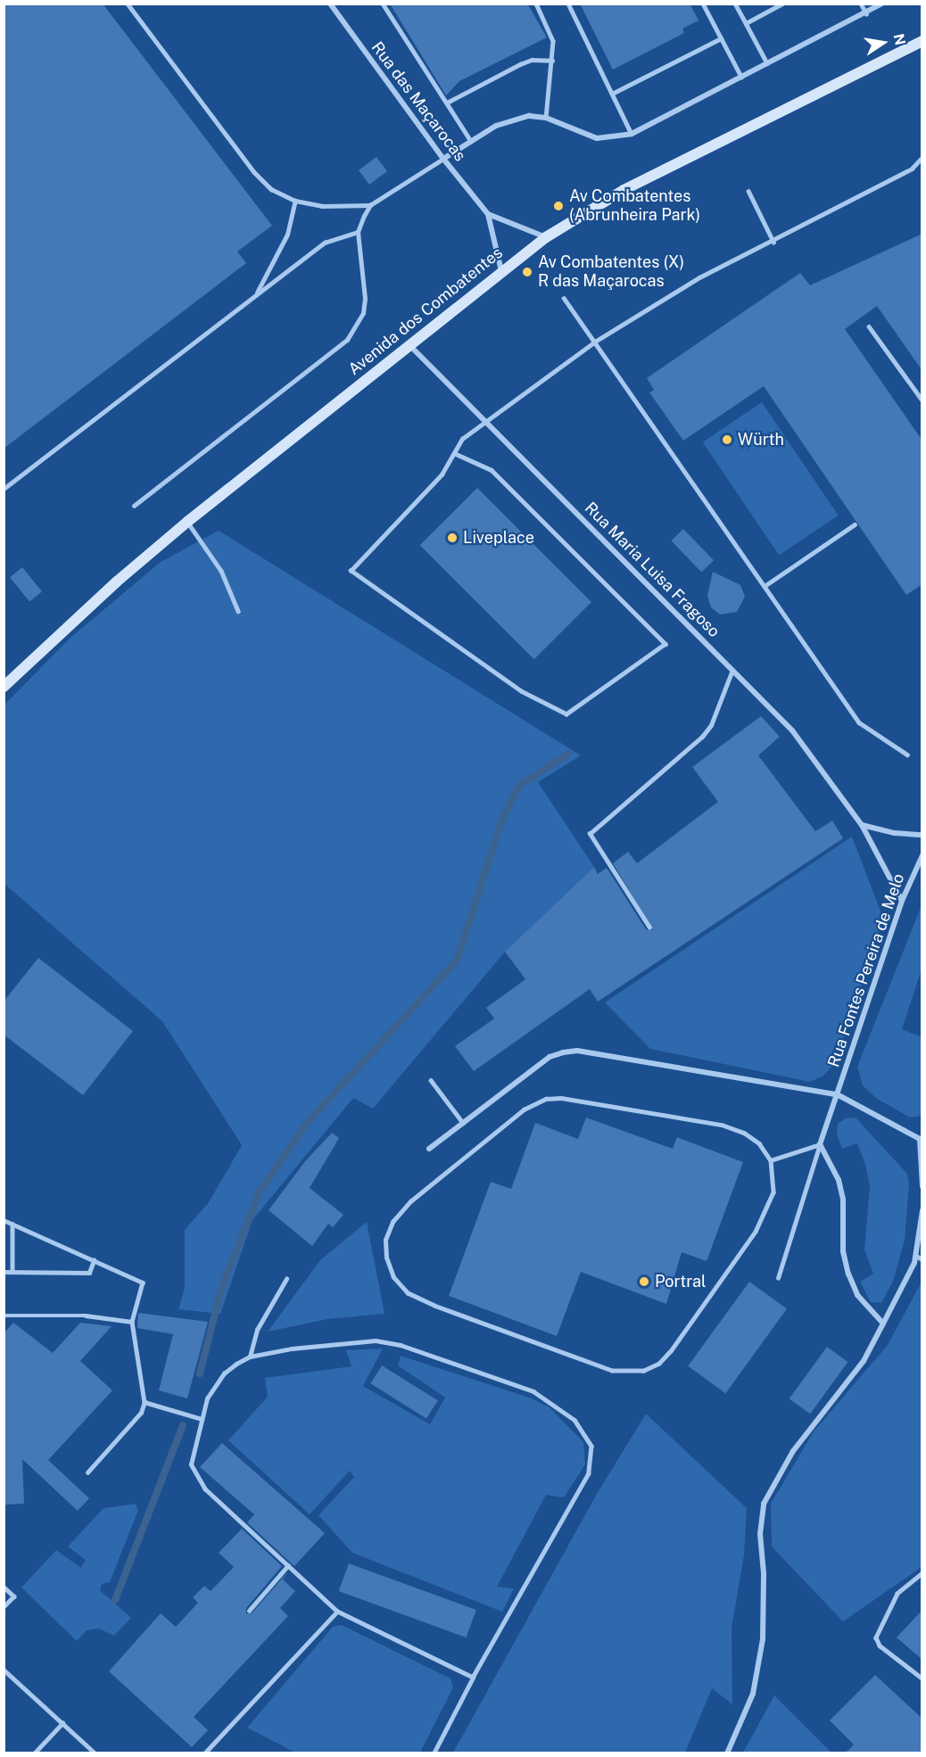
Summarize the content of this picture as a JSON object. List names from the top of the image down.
{
  "streets": {
    "street": [
      "Rua das Maçarocas",
      "Avenida dos Combatentes",
      "Rua Maria Luisa Fragoso",
      "Rua Fontes Pereira de Melo"
    ]
  },
  "crossings": [
    ["Rua das Maçarocas", "Avenida dos Combatentes"],
    ["Avenida dos Combatentes", "Rua Maria Luisa Fragoso"],
    ["Rua Maria Luisa Fragoso", "Rua Fontes Pereira de Melo"]
  ],
  "places": [
    "Av Combatentes (Abrunheira Park)",
    "Av Combatentes (X) R das Maçarocas",
    "Würth",
    "Liveplace",
    "Portral"
  ],
  "north": "right"
}
